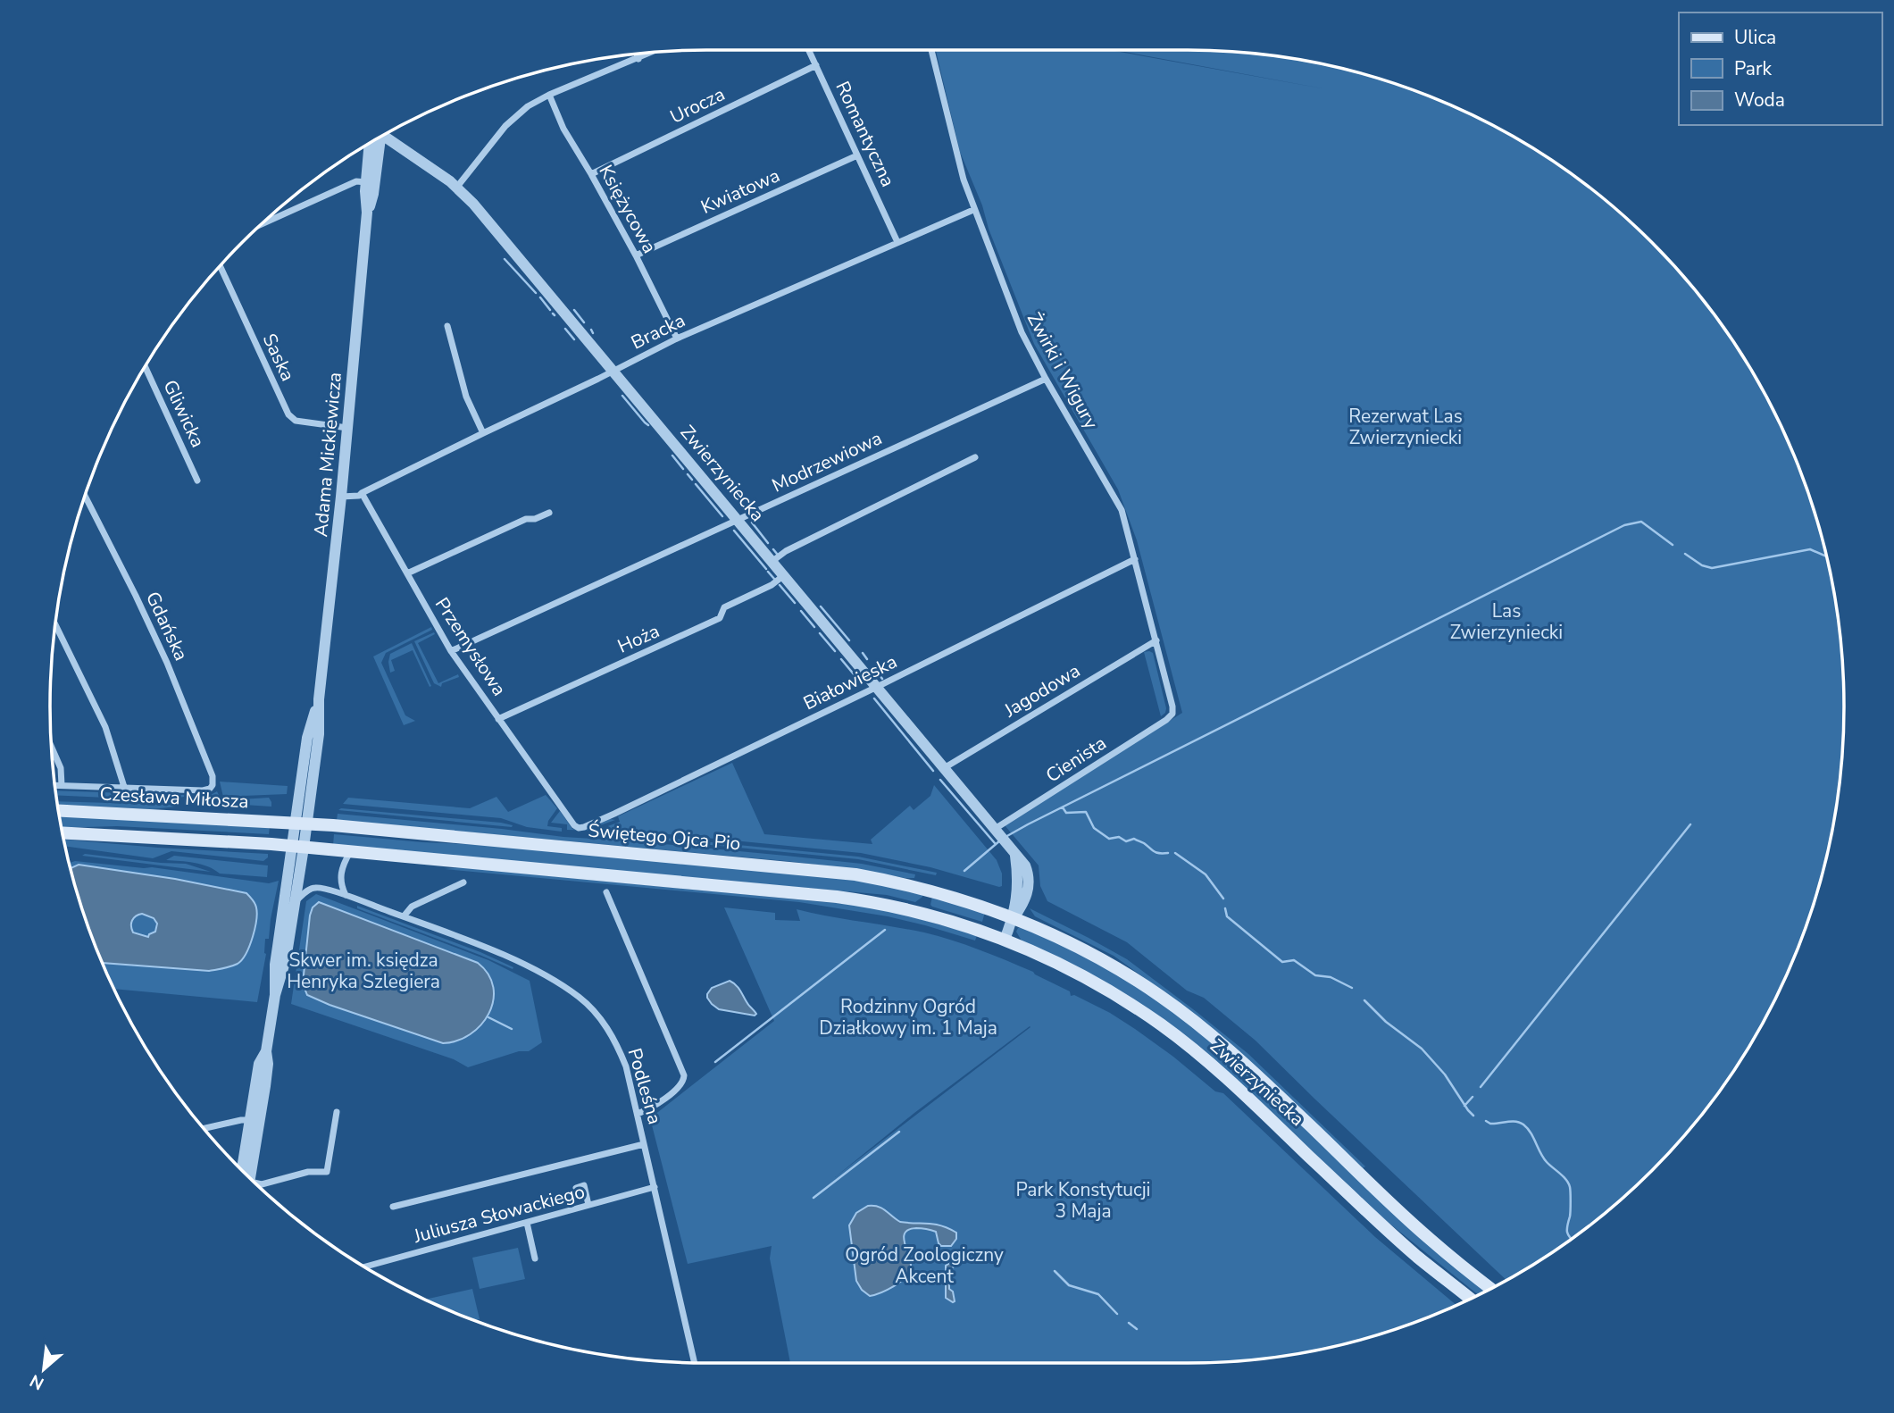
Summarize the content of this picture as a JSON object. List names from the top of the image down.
{
  "streets": {
    "main road": ["Zwierzyniecka", "Czesława Miłosza", "Świętego Ojca Pio"],
    "street": [
      "Urocza",
      "Romantyczna",
      "Kwiatowa",
      "Księżycowa",
      "Bracka",
      "Saska",
      "Żwirki i Wigury",
      "Gliwicka",
      "Adama Mickiewicza",
      "Modrzewiowa",
      "Gdańska",
      "Hoża",
      "Przemysłowa",
      "Białowieska",
      "Jagodowa",
      "Cienista",
      "Podleśna",
      "Juliusza Słowackiego"
    ]
  },
  "crossings": [
    ["Urocza", "Romantyczna"],
    ["Urocza", "Księżycowa"],
    ["Romantyczna", "Kwiatowa"],
    ["Romantyczna", "Bracka"],
    ["Kwiatowa", "Księżycowa"],
    ["Księżycowa", "Bracka"],
    ["Bracka", "Żwirki i Wigury"],
    ["Bracka", "Zwierzyniecka"],
    ["Bracka", "Przemysłowa"],
    ["Saska", "Adama Mickiewicza"],
    ["Żwirki i Wigury", "Modrzewiowa"],
    ["Żwirki i Wigury", "Białowieska"],
    ["Żwirki i Wigury", "Jagodowa"],
    ["Żwirki i Wigury", "Cienista"],
    ["Adama Mickiewicza", "Czesława Miłosza"],
    ["Adama Mickiewicza", "Świętego Ojca Pio"],
    ["Adama Mickiewicza", "Podleśna"],
    ["Modrzewiowa", "Zwierzyniecka"],
    ["Modrzewiowa", "Przemysłowa"],
    ["Zwierzyniecka", "Hoża"],
    ["Zwierzyniecka", "Białowieska"],
    ["Zwierzyniecka", "Jagodowa"],
    ["Zwierzyniecka", "Cienista"],
    ["Zwierzyniecka", "Świętego Ojca Pio"],
    ["Hoża", "Przemysłowa"],
    ["Przemysłowa", "Białowieska"],
    ["Czesława Miłosza", "Świętego Ojca Pio"],
    ["Podleśna", "Juliusza Słowackiego"]
  ],
  "parks": [
    "Rezerwat Las Zwierzyniecki",
    "Las Zwierzyniecki",
    "Skwer im. księdza Henryka Szlegiera",
    "Rodzinny Ogród Działkowy im. 1 Maja",
    "Park Konstytucji 3 Maja",
    "Ogród Zoologiczny Akcent"
  ],
  "legend": ["Ulica", "Park", "Woda"],
  "north": "bottom left"
}
